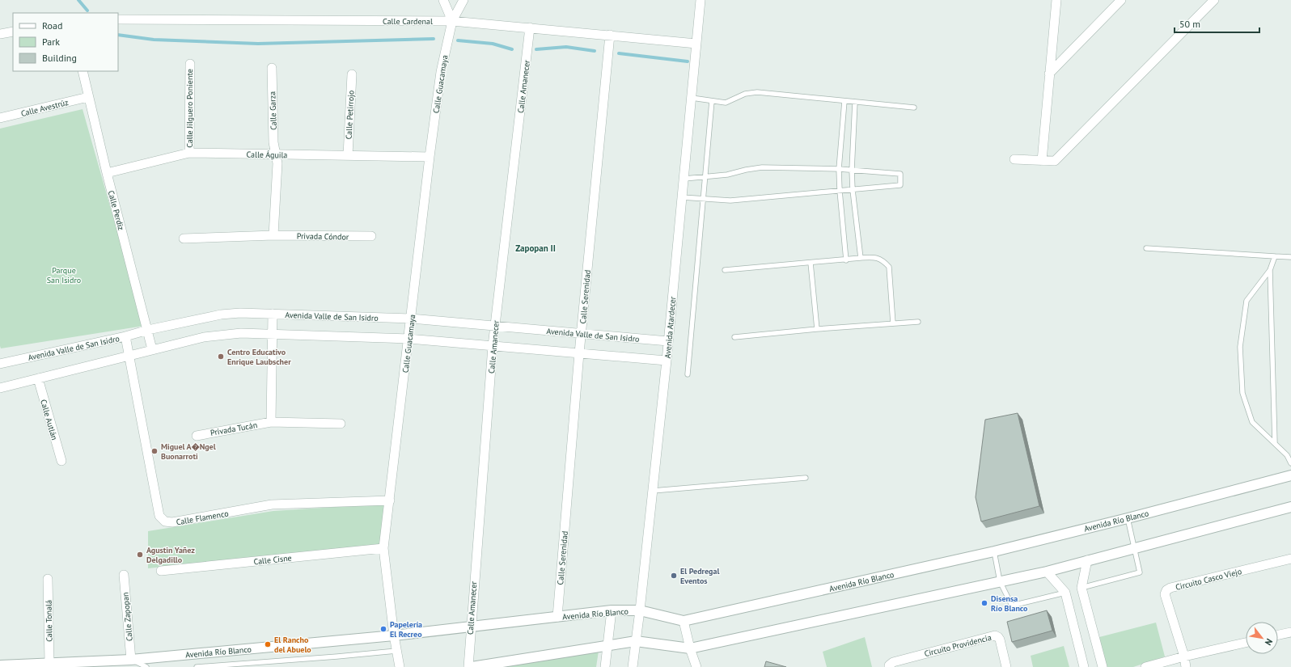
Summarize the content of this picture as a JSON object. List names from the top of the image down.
{
  "streets": {
    "street": [
      "Calle Cardenal",
      "Calle Guacamaya",
      "Calle Amanecer",
      "Calle Avestrúz",
      "Calle Jilguero Poniente",
      "Calle Garza",
      "Calle Petirrojo",
      "Calle Águila",
      "Calle Perdiz",
      "Privada Cóndor",
      "Calle Serenidad",
      "Avenida Valle de San Isidro",
      "Avenida Atardecer",
      "Calle Autlán",
      "Privada Tucán",
      "Calle Flamenco",
      "Avenida Río Blanco",
      "Calle Cisne",
      "Circuito Casco Viejo",
      "Calle Zapopan",
      "Calle Tonalá",
      "Circuito Providencia"
    ]
  },
  "crossings": [
    ["Calle Cardenal", "Calle Guacamaya"],
    ["Calle Cardenal", "Calle Amanecer"],
    ["Calle Cardenal", "Calle Serenidad"],
    ["Calle Cardenal", "Avenida Atardecer"],
    ["Calle Guacamaya", "Calle Águila"],
    ["Calle Guacamaya", "Avenida Valle de San Isidro"],
    ["Calle Guacamaya", "Calle Flamenco"],
    ["Calle Guacamaya", "Avenida Río Blanco"],
    ["Calle Guacamaya", "Calle Cisne"],
    ["Calle Amanecer", "Avenida Valle de San Isidro"],
    ["Calle Amanecer", "Avenida Río Blanco"],
    ["Calle Avestrúz", "Calle Perdiz"],
    ["Calle Jilguero Poniente", "Calle Águila"],
    ["Calle Garza", "Calle Águila"],
    ["Calle Petirrojo", "Calle Águila"],
    ["Calle Águila", "Calle Perdiz"],
    ["Calle Perdiz", "Avenida Valle de San Isidro"],
    ["Calle Serenidad", "Avenida Valle de San Isidro"],
    ["Calle Serenidad", "Avenida Río Blanco"],
    ["Avenida Valle de San Isidro", "Avenida Atardecer"],
    ["Avenida Valle de San Isidro", "Calle Flamenco"],
    ["Avenida Atardecer", "Avenida Río Blanco"],
    ["Avenida Río Blanco", "Calle Zapopan"],
    ["Avenida Río Blanco", "Calle Tonalá"]
  ],
  "districts": ["Zapopan II"],
  "parks": ["Parque San Isidro"],
  "places": [
    "Centro Educativo Enrique Laubscher",
    "Miguel A�Ngel Buonarroti",
    "Agustin Yañez Delgadillo",
    "El Pedregal Eventos",
    "Disensa Río Blanco",
    "Papelería El Recreo",
    "El Rancho del Abuelo"
  ],
  "legend": ["Road", "Park", "Building"],
  "scale_bar": "50 m",
  "north": "bottom right"
}
